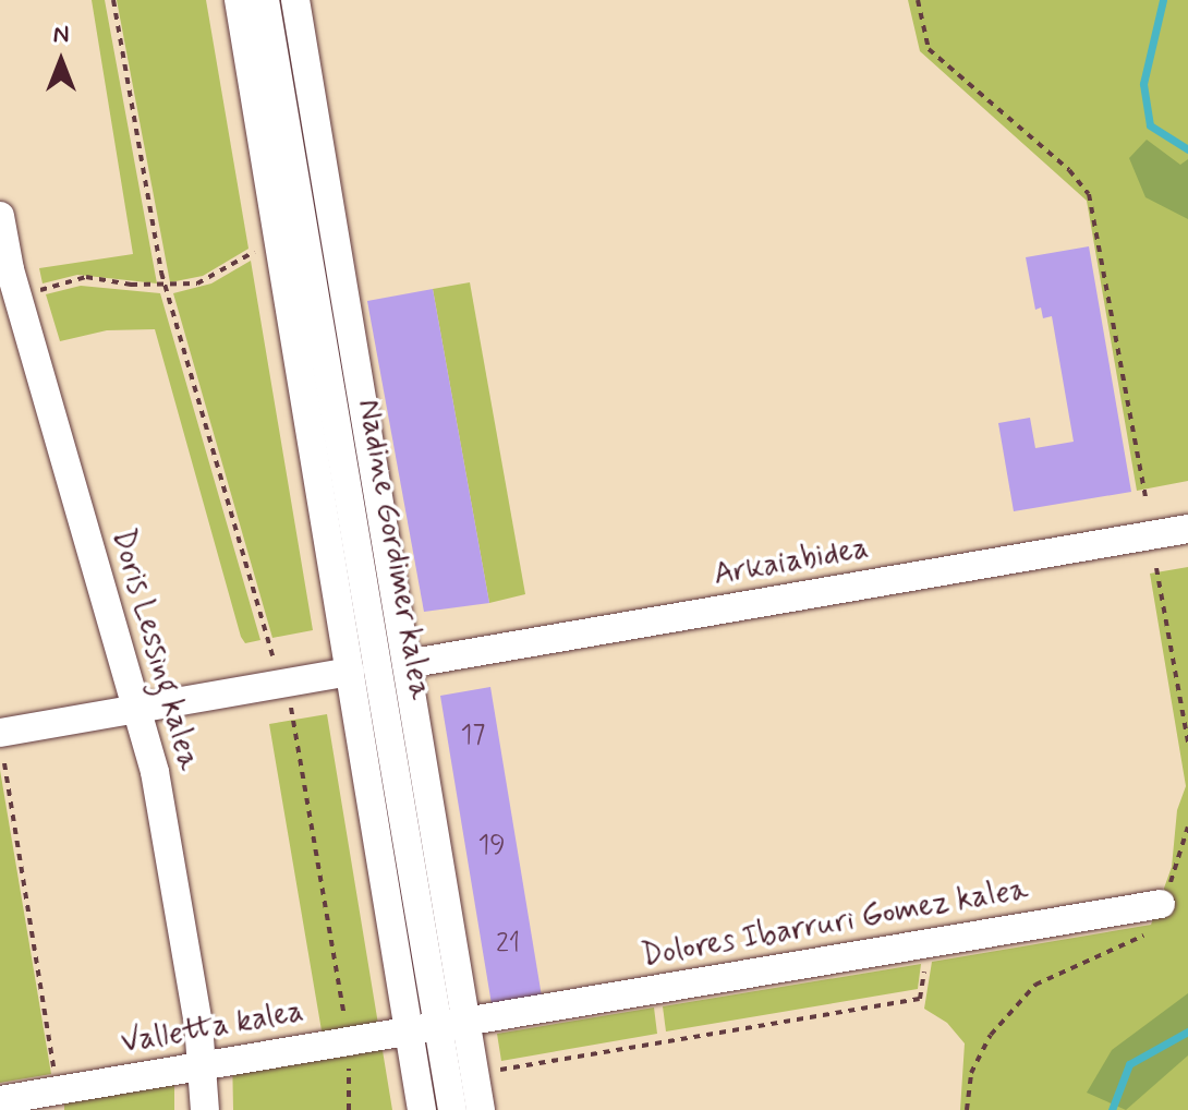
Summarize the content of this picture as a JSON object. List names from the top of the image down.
{
  "streets": {
    "street": [
      "Nadine Gordimer kalea",
      "Arkaiabidea",
      "Doris Lessing kalea",
      "Dolores Ibarruri Gomez kalea",
      "Valletta kalea"
    ]
  },
  "crossings": [
    ["Nadine Gordimer kalea", "Arkaiabidea"],
    ["Nadine Gordimer kalea", "Dolores Ibarruri Gomez kalea"],
    ["Nadine Gordimer kalea", "Valletta kalea"],
    ["Doris Lessing kalea", "Valletta kalea"],
    ["Dolores Ibarruri Gomez kalea", "Valletta kalea"]
  ],
  "house_numbers": ["17", "19", "21"],
  "north": "top"
}
